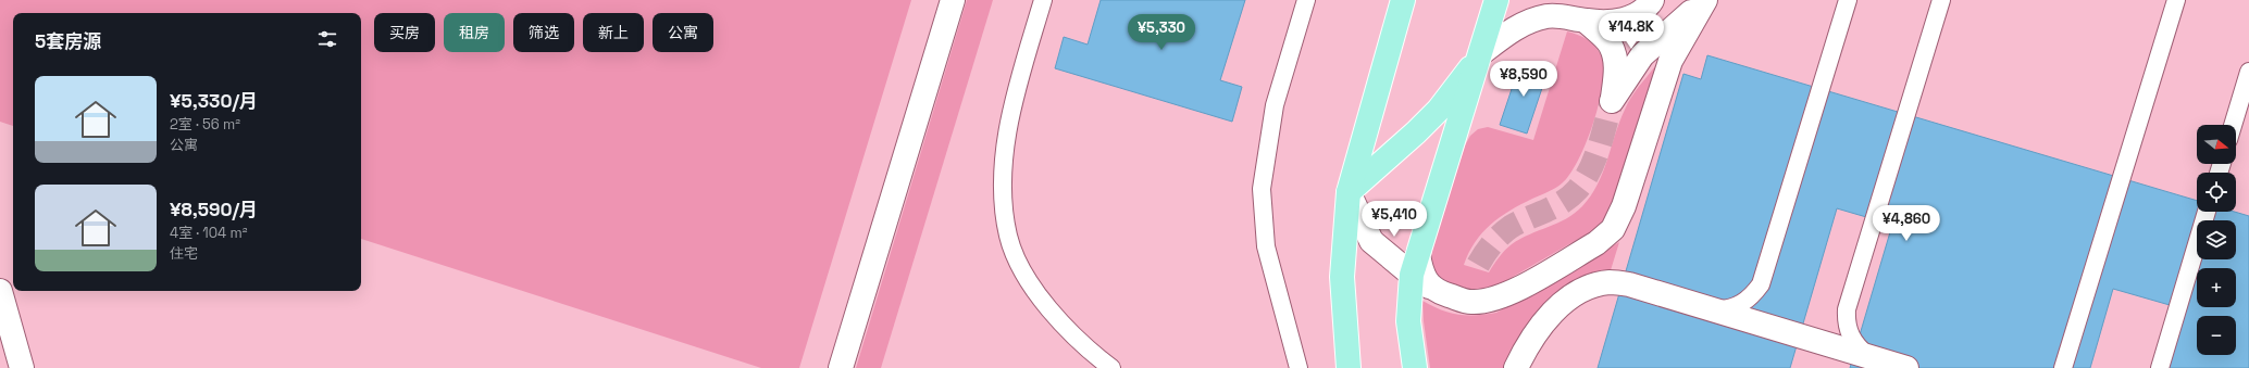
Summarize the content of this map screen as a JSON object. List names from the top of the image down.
{
  "north": "right",
  "page": {
    "price": [
      "¥14.8K",
      "¥5,330",
      "¥8,590",
      "¥5,410",
      "¥4,860"
    ],
    "chip": [
      "买房",
      "租房",
      "筛选",
      "新上",
      "公寓"
    ],
    "heading": "5套房源",
    "list": [
      {
        "name": "¥5,330/月",
        "note": "2室 · 56 m² · 公寓"
      },
      {
        "name": "¥8,590/月",
        "note": "4室 · 104 m² · 住宅"
      }
    ],
    "map_buttons": ["+", "−"]
  }
}
